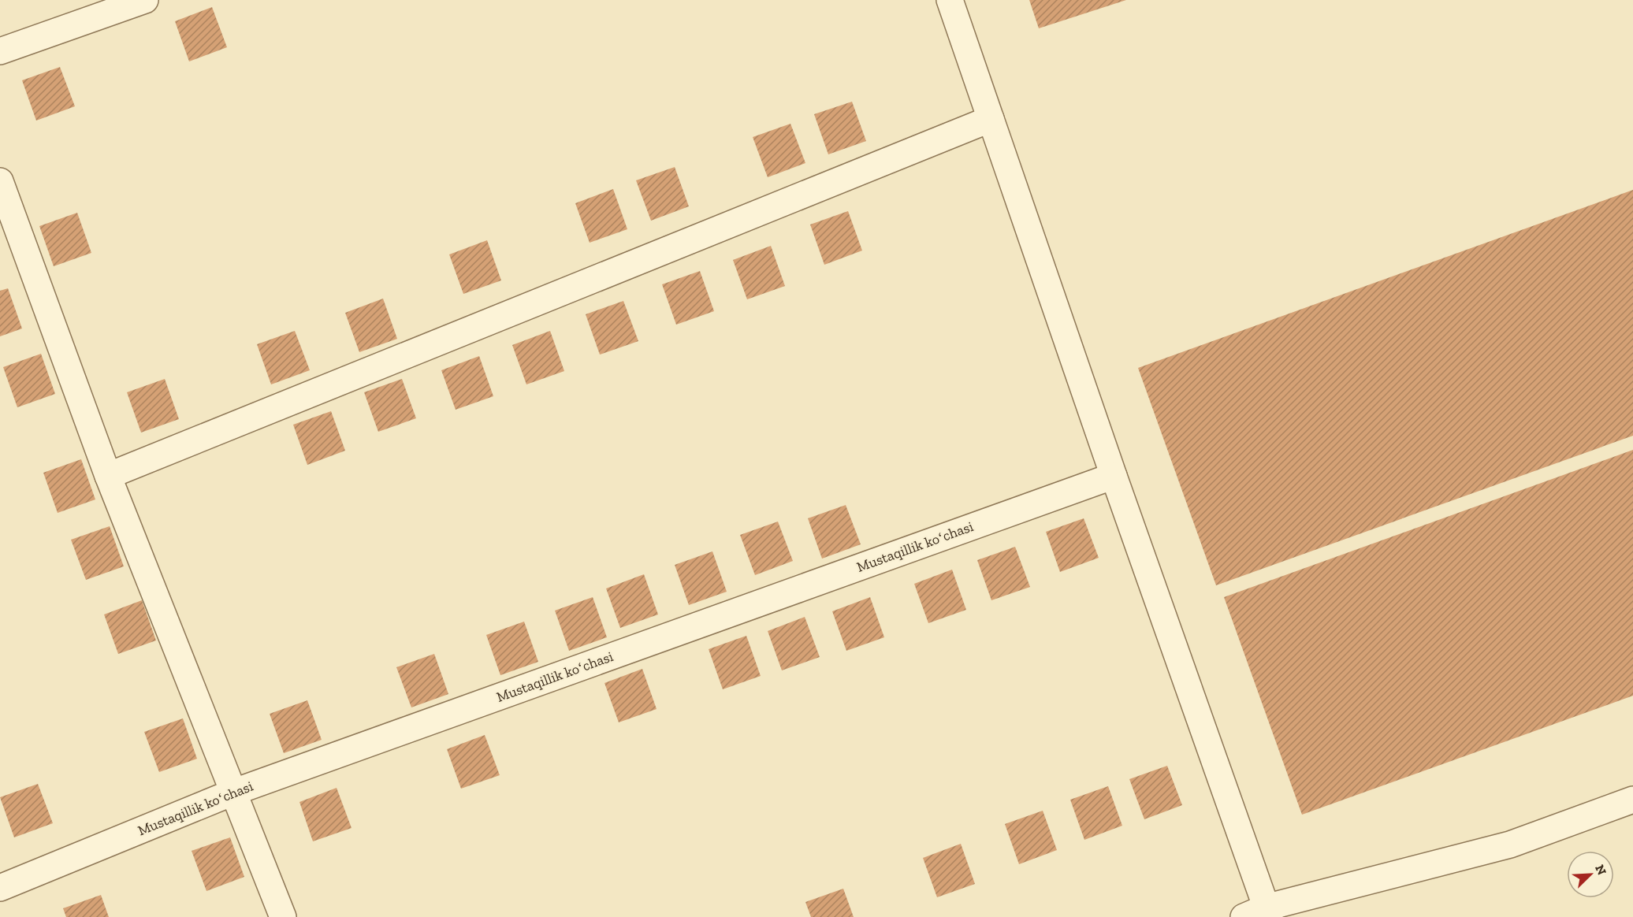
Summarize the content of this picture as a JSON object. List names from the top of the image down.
{
  "streets": {
    "street": ["Mustaqillik koʻchasi"]
  },
  "north": "top right"
}
